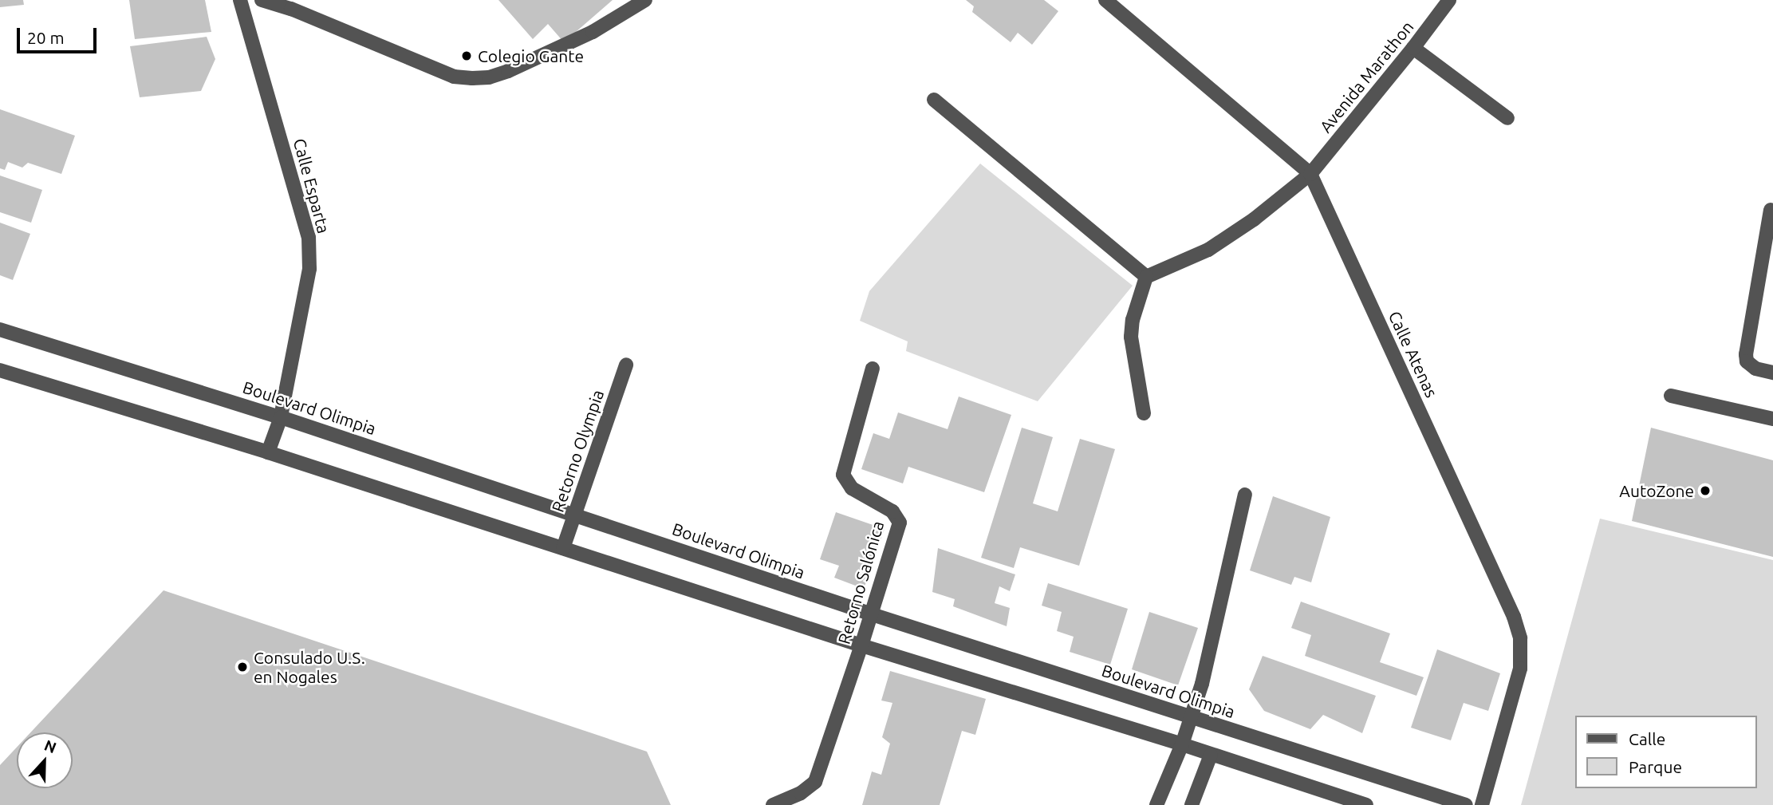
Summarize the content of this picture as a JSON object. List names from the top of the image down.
{
  "streets": {
    "street": [
      "Avenida Marathon",
      "Calle Esparta",
      "Calle Atenas",
      "Boulevard Olimpia",
      "Retorno Olympia",
      "Retorno Salónica"
    ]
  },
  "crossings": [
    ["Avenida Marathon", "Calle Atenas"],
    ["Calle Esparta", "Boulevard Olimpia"],
    ["Boulevard Olimpia", "Retorno Olympia"],
    ["Boulevard Olimpia", "Retorno Salónica"]
  ],
  "places": ["Colegio Gante", "AutoZone", "Consulado U.S. en Nogales"],
  "legend": ["Calle", "Parque"],
  "scale_bar": "20 m",
  "north": "top"
}
